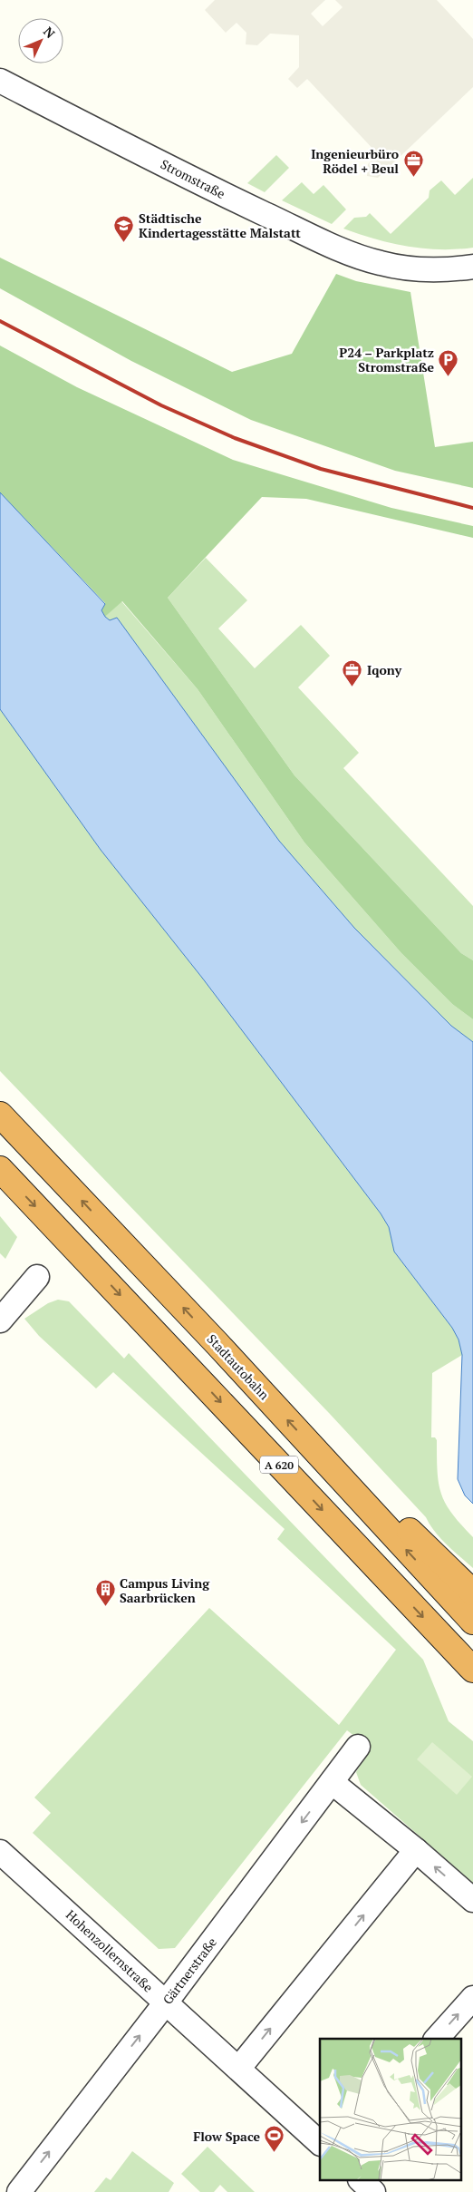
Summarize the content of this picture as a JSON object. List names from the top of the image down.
{
  "streets": {
    "highway": ["Stadtautobahn", "A 620"],
    "street": ["Stromstraße", "Hohenzollernstraße", "Gärtnerstraße"]
  },
  "crossings": [
    ["Hohenzollernstraße", "Gärtnerstraße"]
  ],
  "places": {
    "office": ["Ingenieurbüro Rödel + Beul", "Iqony"],
    "school or university": ["Städtische Kindertagesstätte Malstatt"],
    "parking": ["P24 – Parkplatz Stromstraße"],
    "building": ["Campus Living Saarbrücken"],
    "sports": ["Flow Space"]
  },
  "north": "top right"
}
